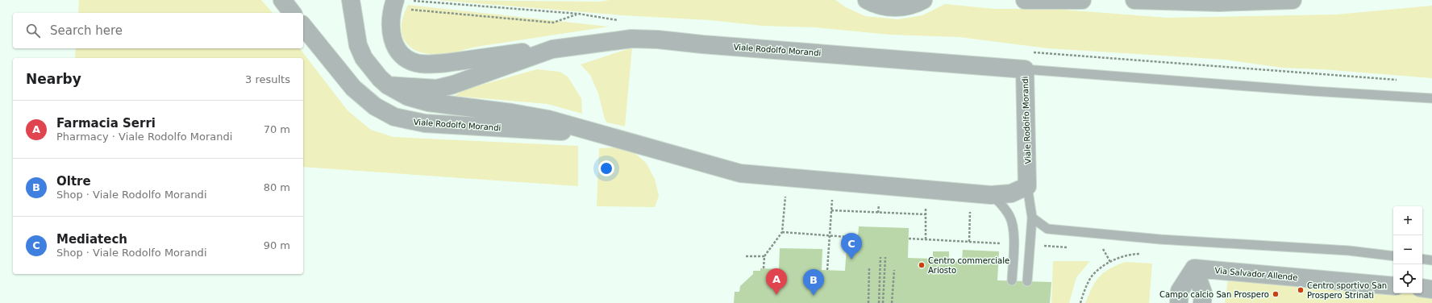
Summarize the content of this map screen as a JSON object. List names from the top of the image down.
{
  "streets": {
    "street": ["Viale Rodolfo Morandi", "Via Salvador Allende"]
  },
  "places": ["Centro commerciale Ariosto", "Centro sportivo San Prospero Strinati", "Campo calcio San Prospero"],
  "page": {
    "search": "Search here",
    "heading": ["Nearby", "3 results"],
    "list": [
      {
        "mark": "A",
        "name": "Farmacia Serri",
        "note": "Pharmacy · Viale Rodolfo Morandi",
        "value": "70 m"
      },
      {
        "mark": "B",
        "name": "Oltre",
        "note": "Shop · Viale Rodolfo Morandi",
        "value": "80 m"
      },
      {
        "mark": "C",
        "name": "Mediatech",
        "note": "Shop · Viale Rodolfo Morandi",
        "value": "90 m"
      }
    ],
    "map_buttons": ["+", "−"],
    "pins": ["C", "A", "B"]
  }
}
